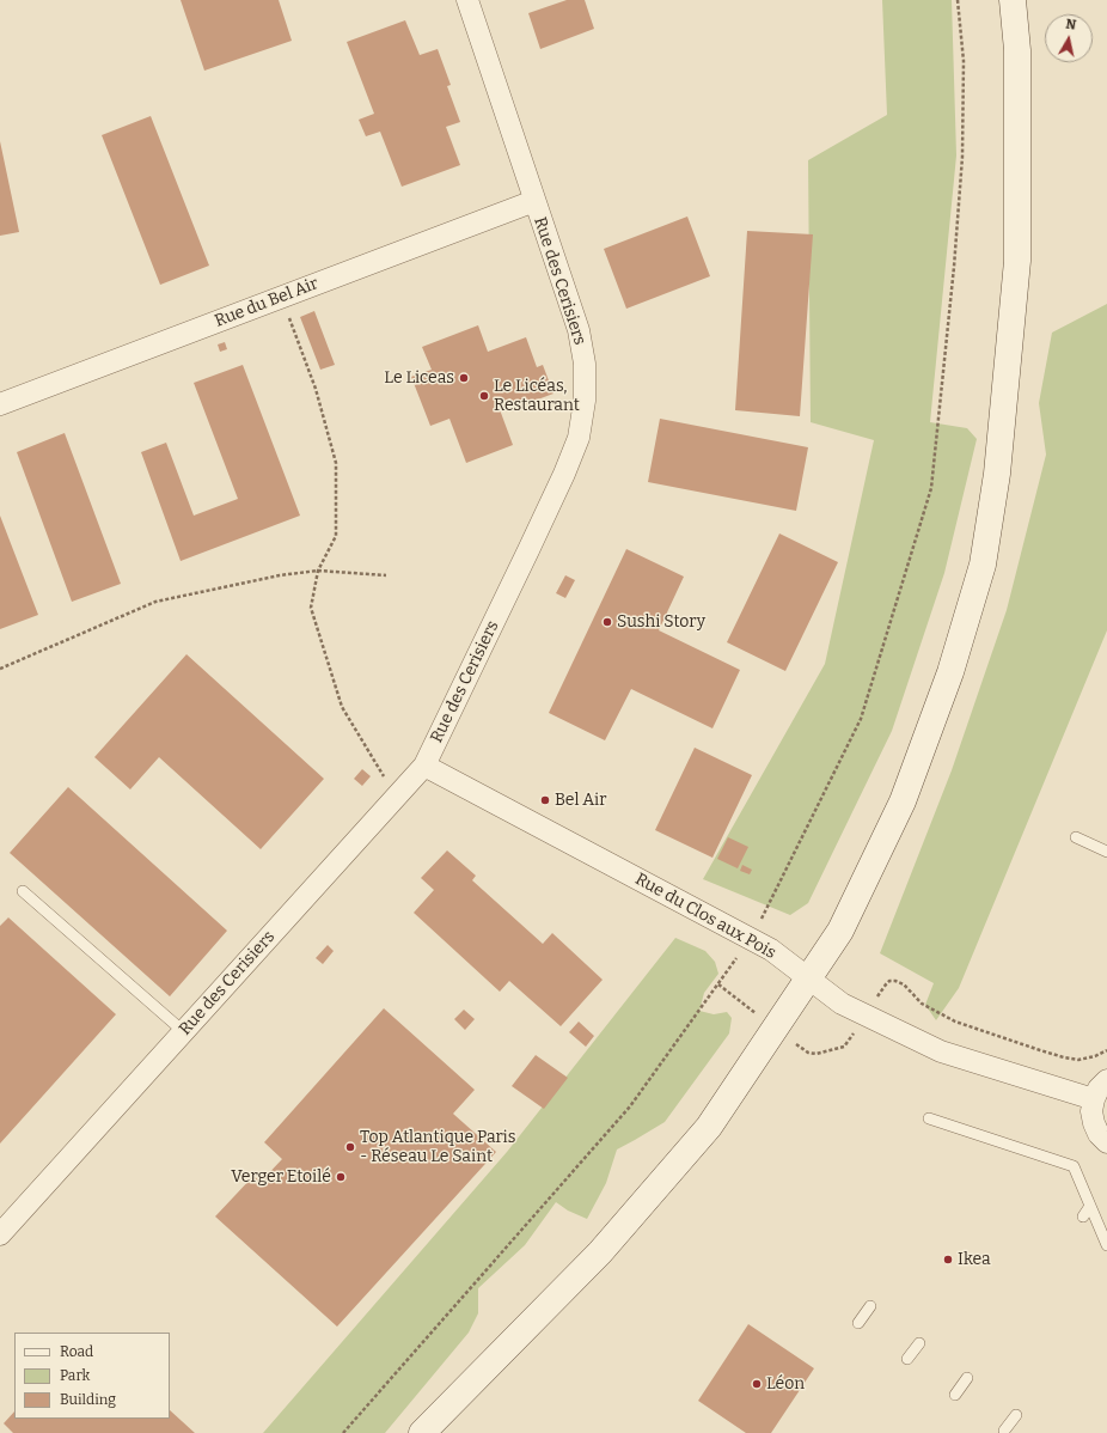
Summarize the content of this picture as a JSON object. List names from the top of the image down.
{
  "streets": {
    "street": ["Rue des Cerisiers", "Rue du Bel Air", "Rue du Clos aux Pois"]
  },
  "crossings": [
    ["Rue des Cerisiers", "Rue du Bel Air"],
    ["Rue des Cerisiers", "Rue du Clos aux Pois"]
  ],
  "places": [
    "Le Liceas",
    "Le Licéas, Restaurant",
    "Sushi Story",
    "Bel Air",
    "Top Atlantique Paris - Réseau Le Saint",
    "Verger Etoilé",
    "Ikea",
    "Léon"
  ],
  "legend": ["Road", "Park", "Building"],
  "north": "top"
}
